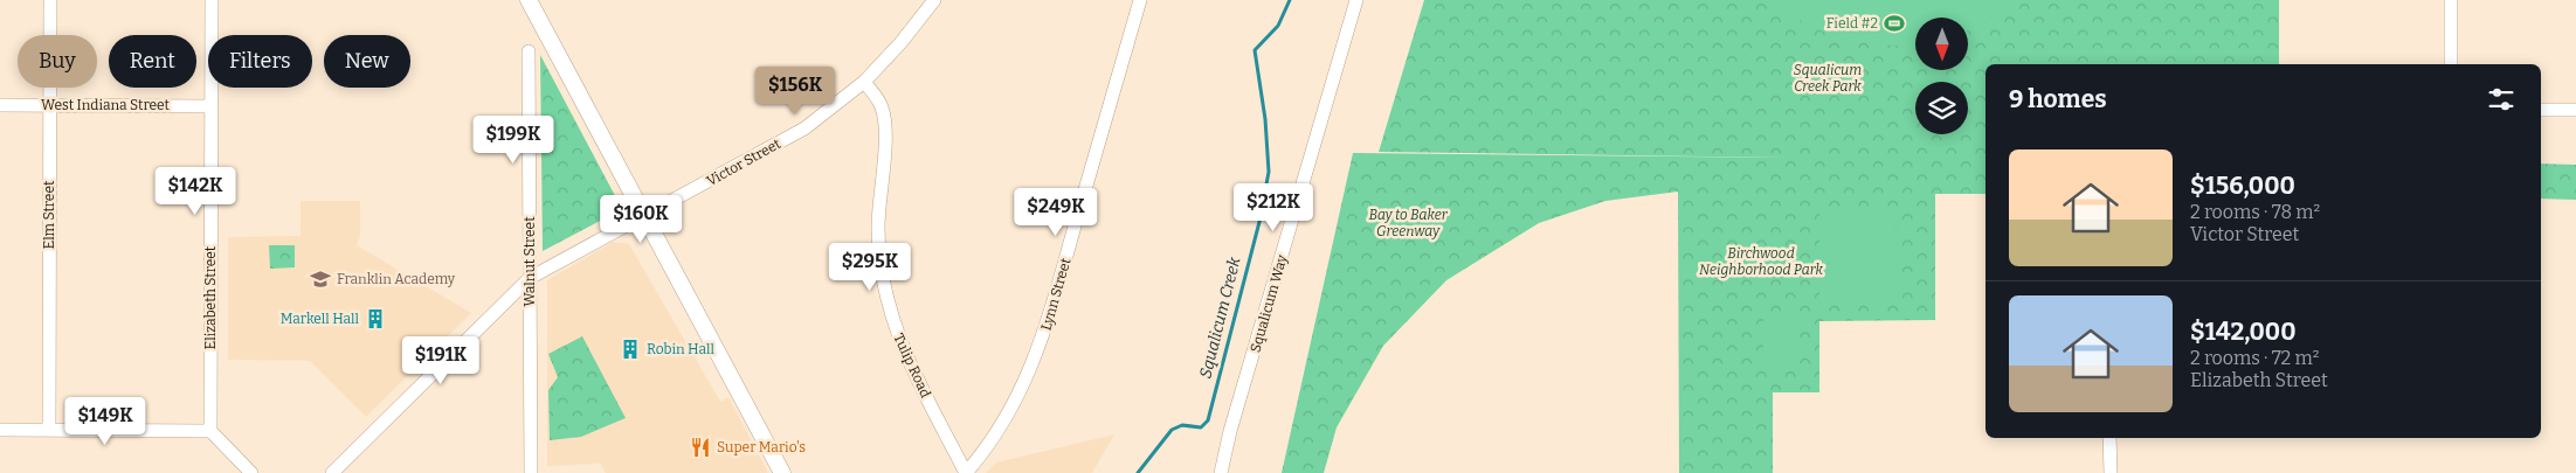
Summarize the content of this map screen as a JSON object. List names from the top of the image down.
{
  "streets": {
    "street": [
      "West Indiana Street",
      "Victor Street",
      "Elm Street",
      "Walnut Street",
      "Lynn Street",
      "Elizabeth Street",
      "Squalicum Way",
      "Tulip Road"
    ]
  },
  "crossings": [
    ["West Indiana Street", "Elm Street"],
    ["West Indiana Street", "Elizabeth Street"],
    ["Victor Street", "Walnut Street"],
    ["Victor Street", "Tulip Road"],
    ["Lynn Street", "Tulip Road"]
  ],
  "water": ["Squalicum Creek"],
  "parks": ["Squalicum Creek Park", "Bay to Baker Greenway", "Birchwood Neighborhood Park"],
  "places": {
    "sports": ["Field #2"],
    "school or university": ["Franklin Academy"],
    "building": ["Markell Hall", "Robin Hall"],
    "restaurant": ["Super Mario's"]
  },
  "north": "bottom",
  "page": {
    "chip": [
      "Buy",
      "Rent",
      "Filters",
      "New"
    ],
    "heading": "9 homes",
    "price": [
      "$156K",
      "$199K",
      "$142K",
      "$212K",
      "$249K",
      "$160K",
      "$295K",
      "$191K",
      "$149K"
    ],
    "list": [
      {
        "name": "$156,000",
        "note": "2 rooms · 78 m² · Victor Street"
      },
      {
        "name": "$142,000",
        "note": "2 rooms · 72 m² · Elizabeth Street"
      }
    ]
  }
}
